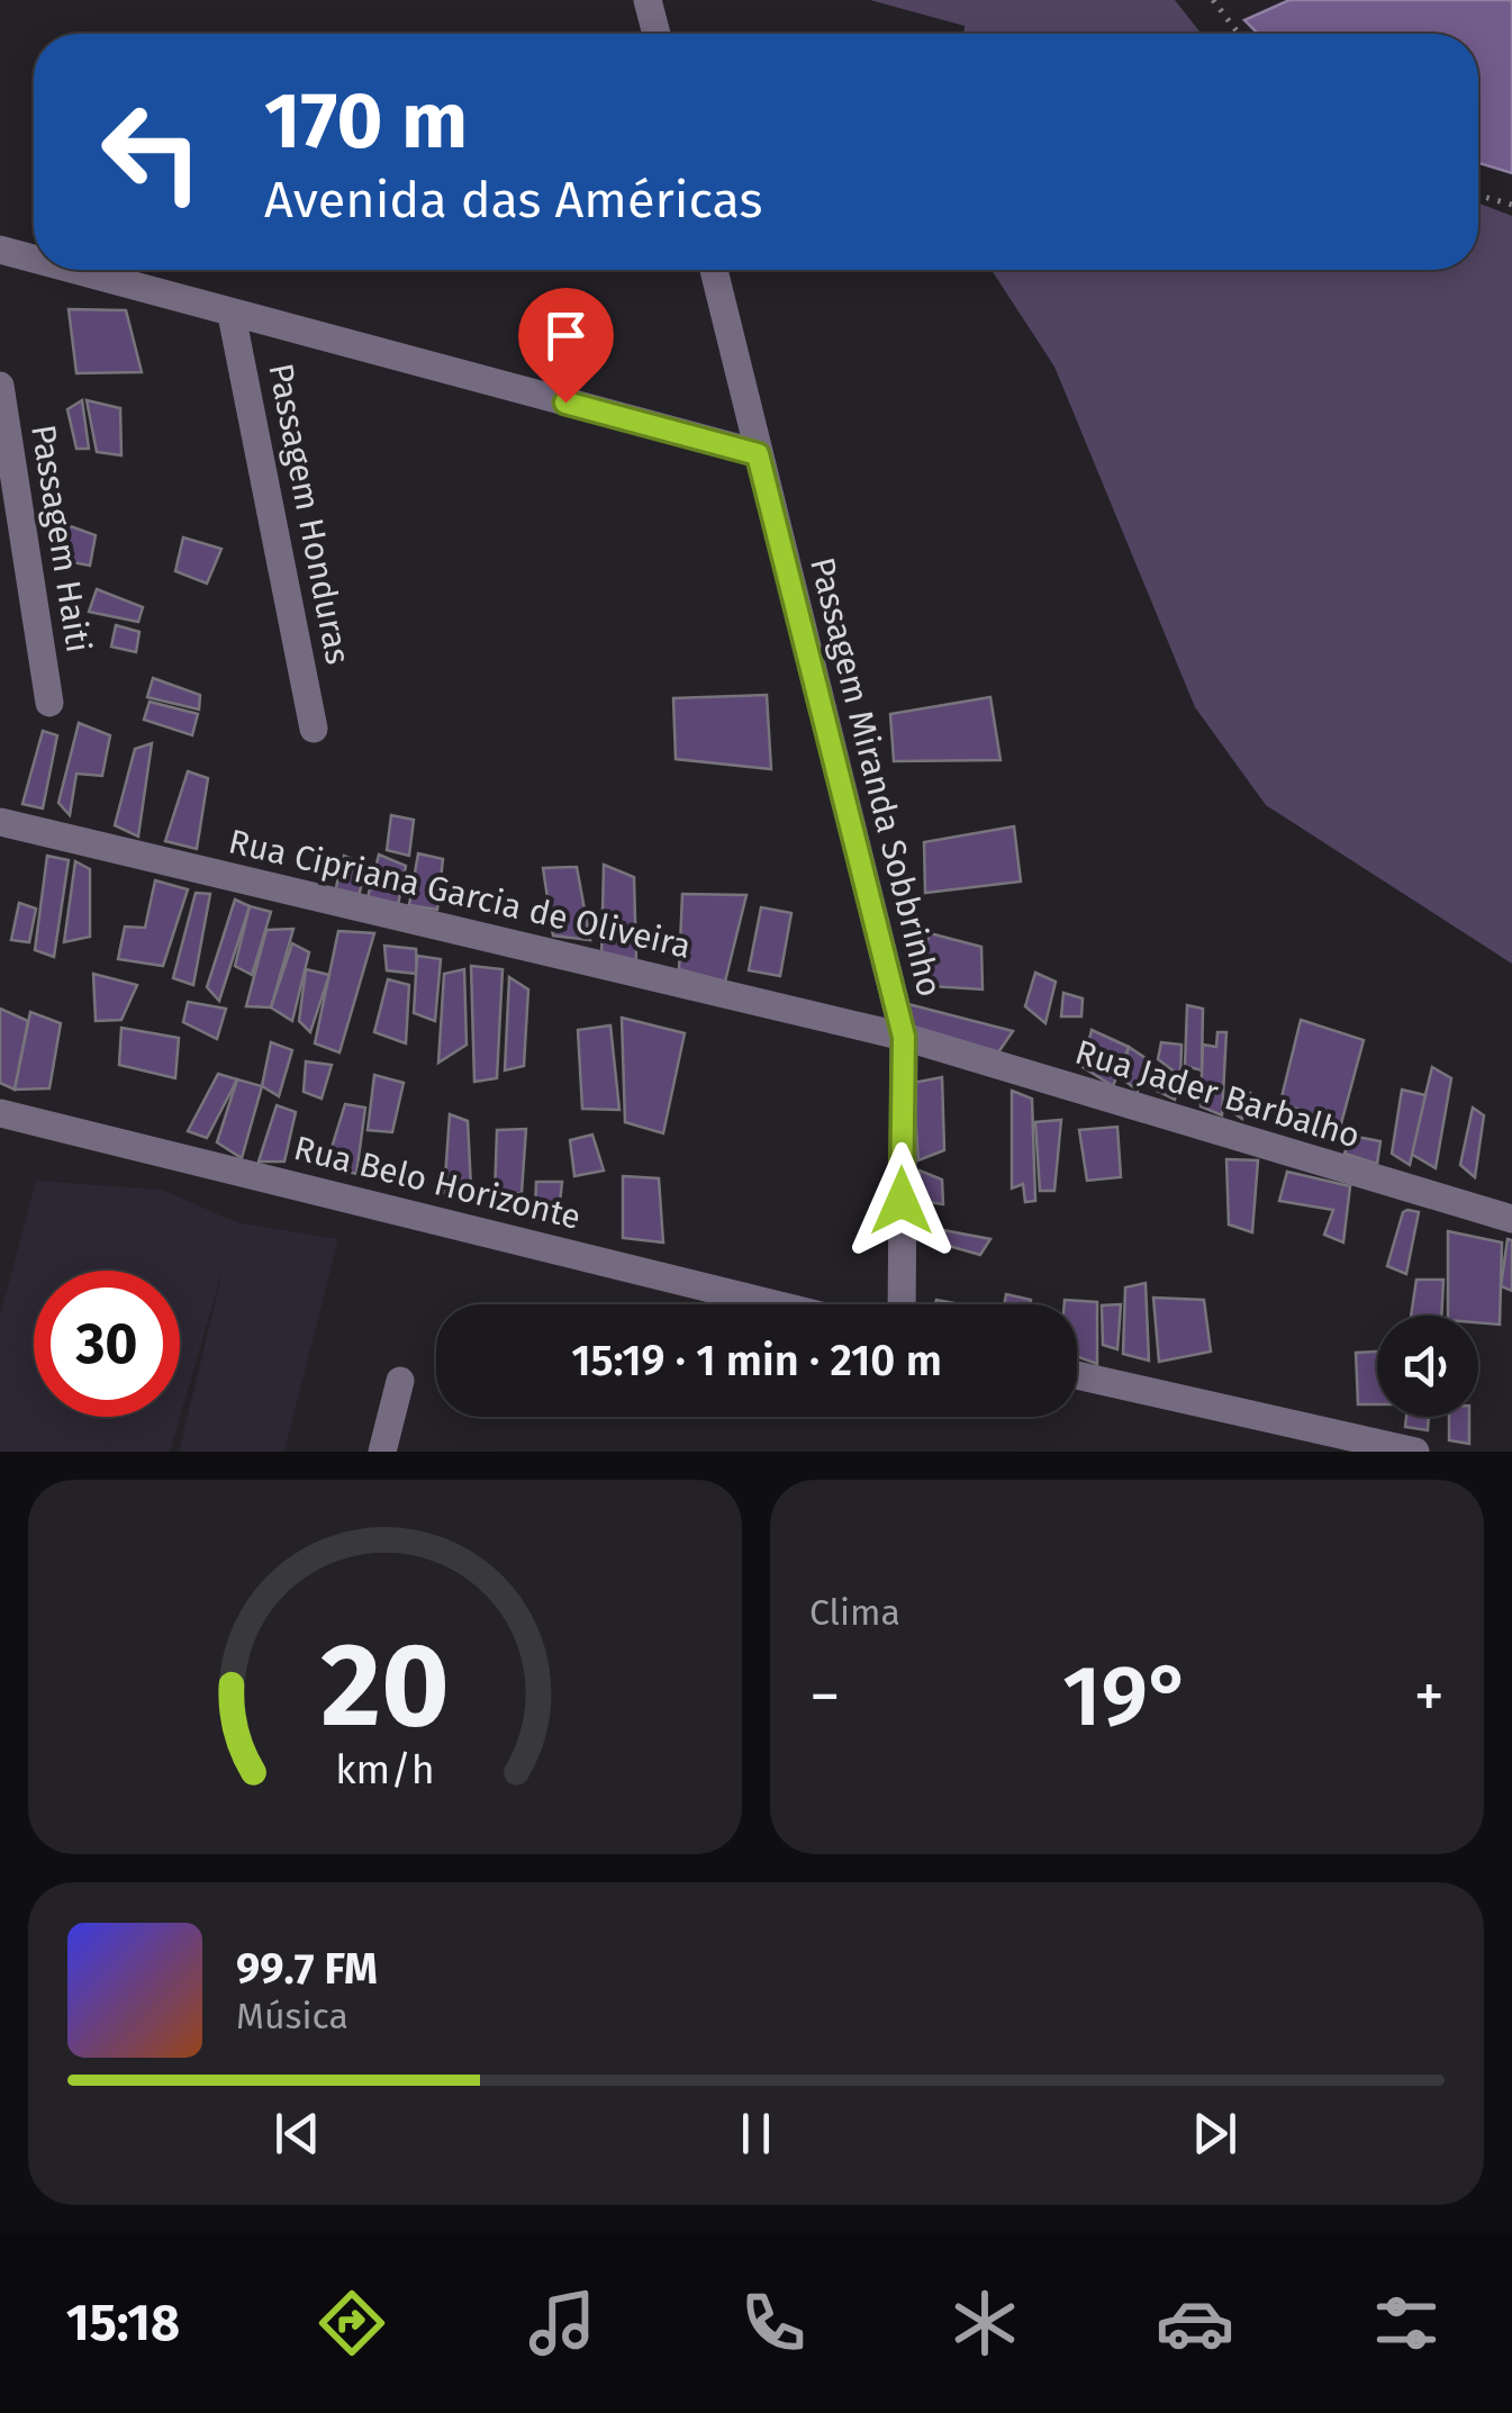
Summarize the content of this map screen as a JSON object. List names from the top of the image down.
{
  "streets": {
    "street": [
      "Passagem Honduras",
      "Passagem Haiti",
      "Passagem Miranda Sobbrinho",
      "Rua Cipriana Garcia de Oliveira",
      "Rua Jader Barbalho",
      "Rua Belo Horizonte"
    ]
  },
  "crossings": [
    ["Passagem Miranda Sobbrinho", "Rua Cipriana Garcia de Oliveira"],
    ["Passagem Miranda Sobbrinho", "Rua Jader Barbalho"],
    ["Rua Cipriana Garcia de Oliveira", "Rua Jader Barbalho"]
  ],
  "page": {
    "turn": ["170 m", "Avenida das Américas"],
    "limit": "30",
    "trip": "15:19 · 1 min · 210 m",
    "tile": "Clima",
    "heat": ["−", "19°", "+"],
    "song": ["99.7 FM", "Música"],
    "tabs": "15:18",
    "gauge": ["20", "km/h"]
  }
}
